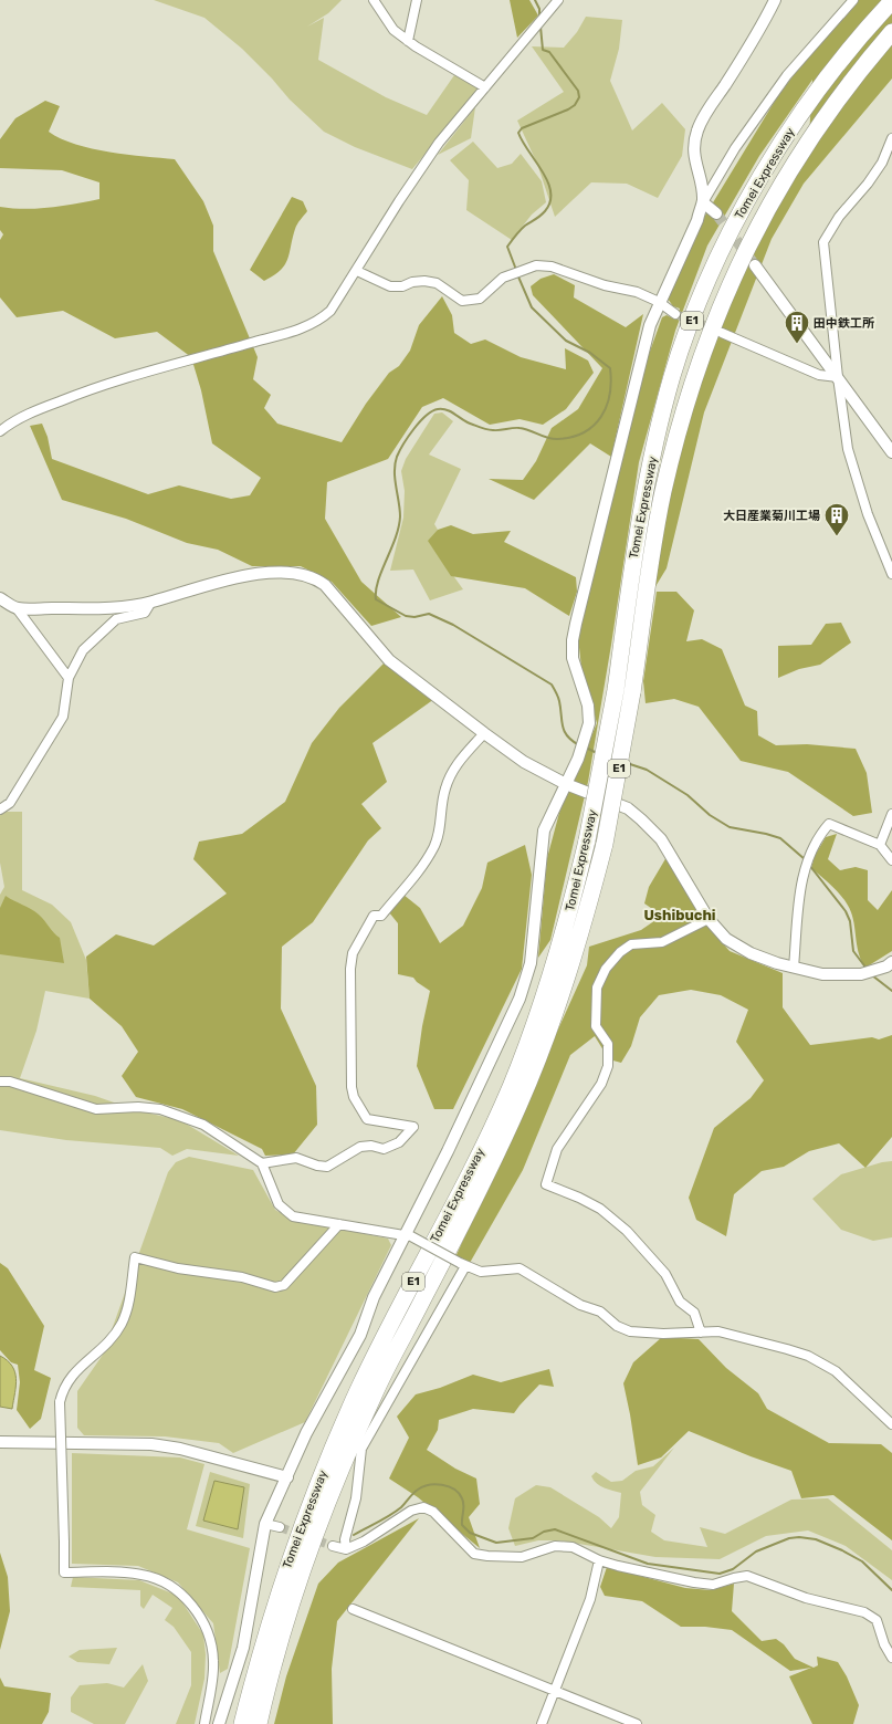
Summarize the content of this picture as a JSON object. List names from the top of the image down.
{
  "streets": {
    "highway": ["Tomei Expressway", "E1"]
  },
  "districts": ["Ushibuchi"],
  "places": {
    "building": ["田中鉄工所", "大日産業菊川工場"]
  }
}
